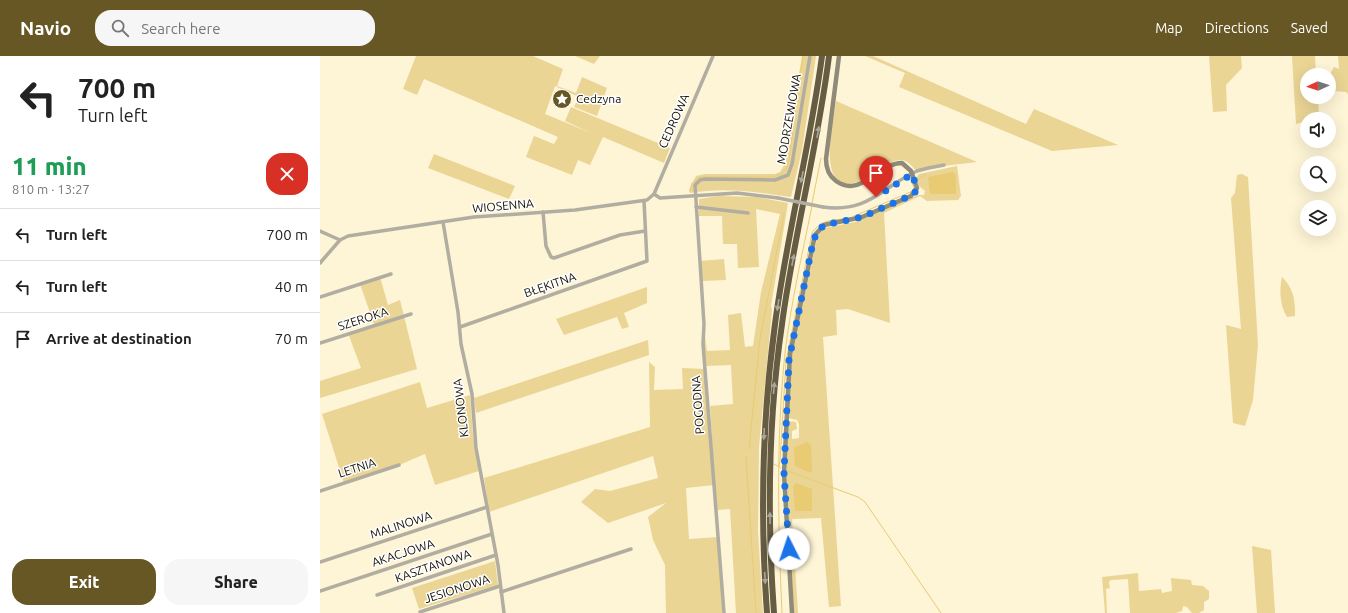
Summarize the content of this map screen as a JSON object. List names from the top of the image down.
{
  "streets": {
    "street": [
      "MODRZEWIOWA",
      "CEDROWA",
      "WIOSENNA",
      "BŁĘKITNA",
      "SZEROKA",
      "POGODNA",
      "KLONOWA",
      "LETNIA",
      "MALINOWA",
      "AKACJOWA",
      "KASZTANOWA",
      "JESIONOWA"
    ]
  },
  "crossings": [
    ["MODRZEWIOWA", "POGODNA"],
    ["CEDROWA", "WIOSENNA"],
    ["WIOSENNA", "KLONOWA"],
    ["BŁĘKITNA", "KLONOWA"],
    ["KLONOWA", "MALINOWA"],
    ["KLONOWA", "AKACJOWA"],
    ["KLONOWA", "KASZTANOWA"],
    ["KLONOWA", "JESIONOWA"]
  ],
  "places": {
    "place": ["Cedzyna"]
  },
  "north": "left",
  "page": {
    "header": "Navio",
    "search": "Search here",
    "nav": ["Map", "Directions", "Saved"],
    "turn": ["700 m", "Turn left"],
    "heading": ["11 min", "810 m · 13:27"],
    "list": [
      {
        "name": "Turn left",
        "value": "700 m"
      },
      {
        "name": "Turn left",
        "value": "40 m"
      },
      {
        "name": "Arrive at destination",
        "value": "70 m"
      }
    ],
    "buttons": ["Exit", "Share"]
  }
}
